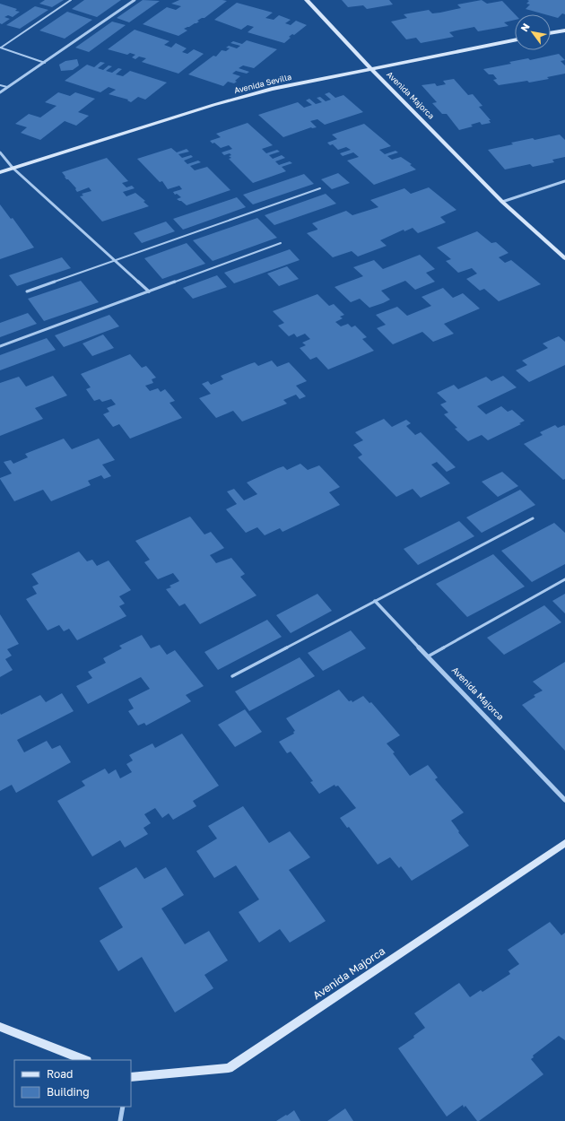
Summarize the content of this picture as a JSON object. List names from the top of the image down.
{
  "streets": {
    "street": ["Avenida Sevilla", "Avenida Majorca"]
  },
  "crossings": [
    ["Avenida Sevilla", "Avenida Majorca"]
  ],
  "legend": ["Road", "Building"],
  "north": "top left"
}
